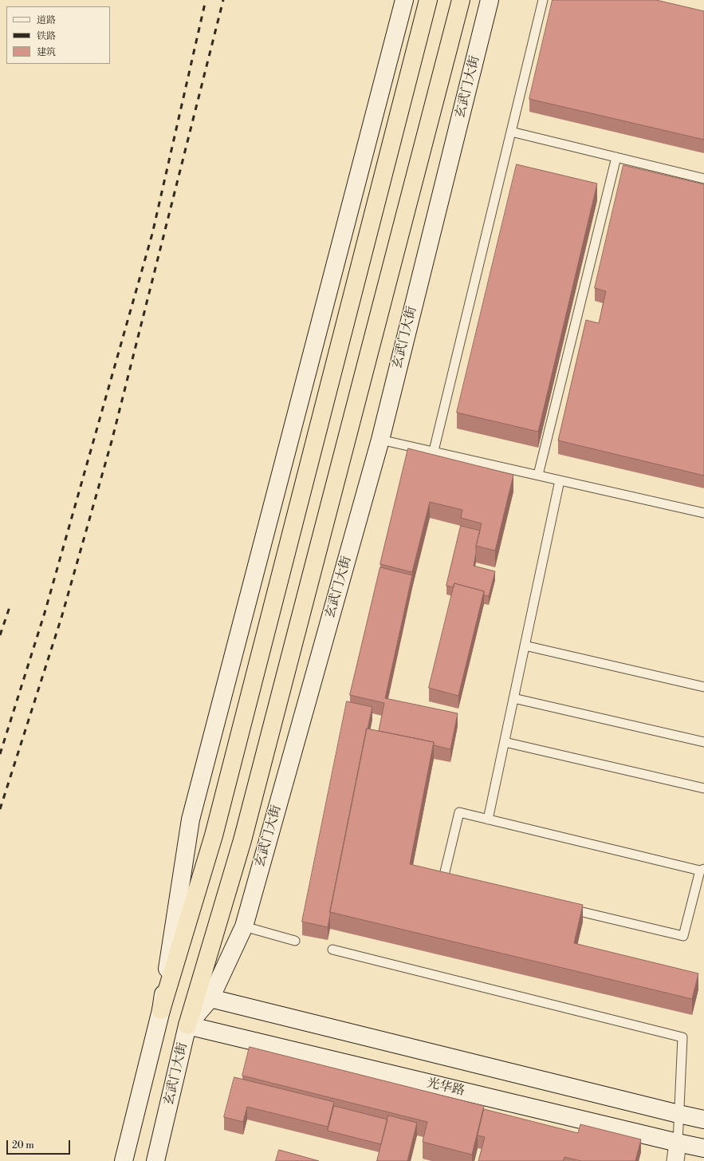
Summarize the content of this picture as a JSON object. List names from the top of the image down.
{
  "streets": {
    "main road": ["玄武门大街", "光华路"]
  },
  "crossings": [
    ["玄武门大街", "光华路"]
  ],
  "legend": ["道路", "铁路", "建筑"],
  "scale_bar": "20 m"
}
